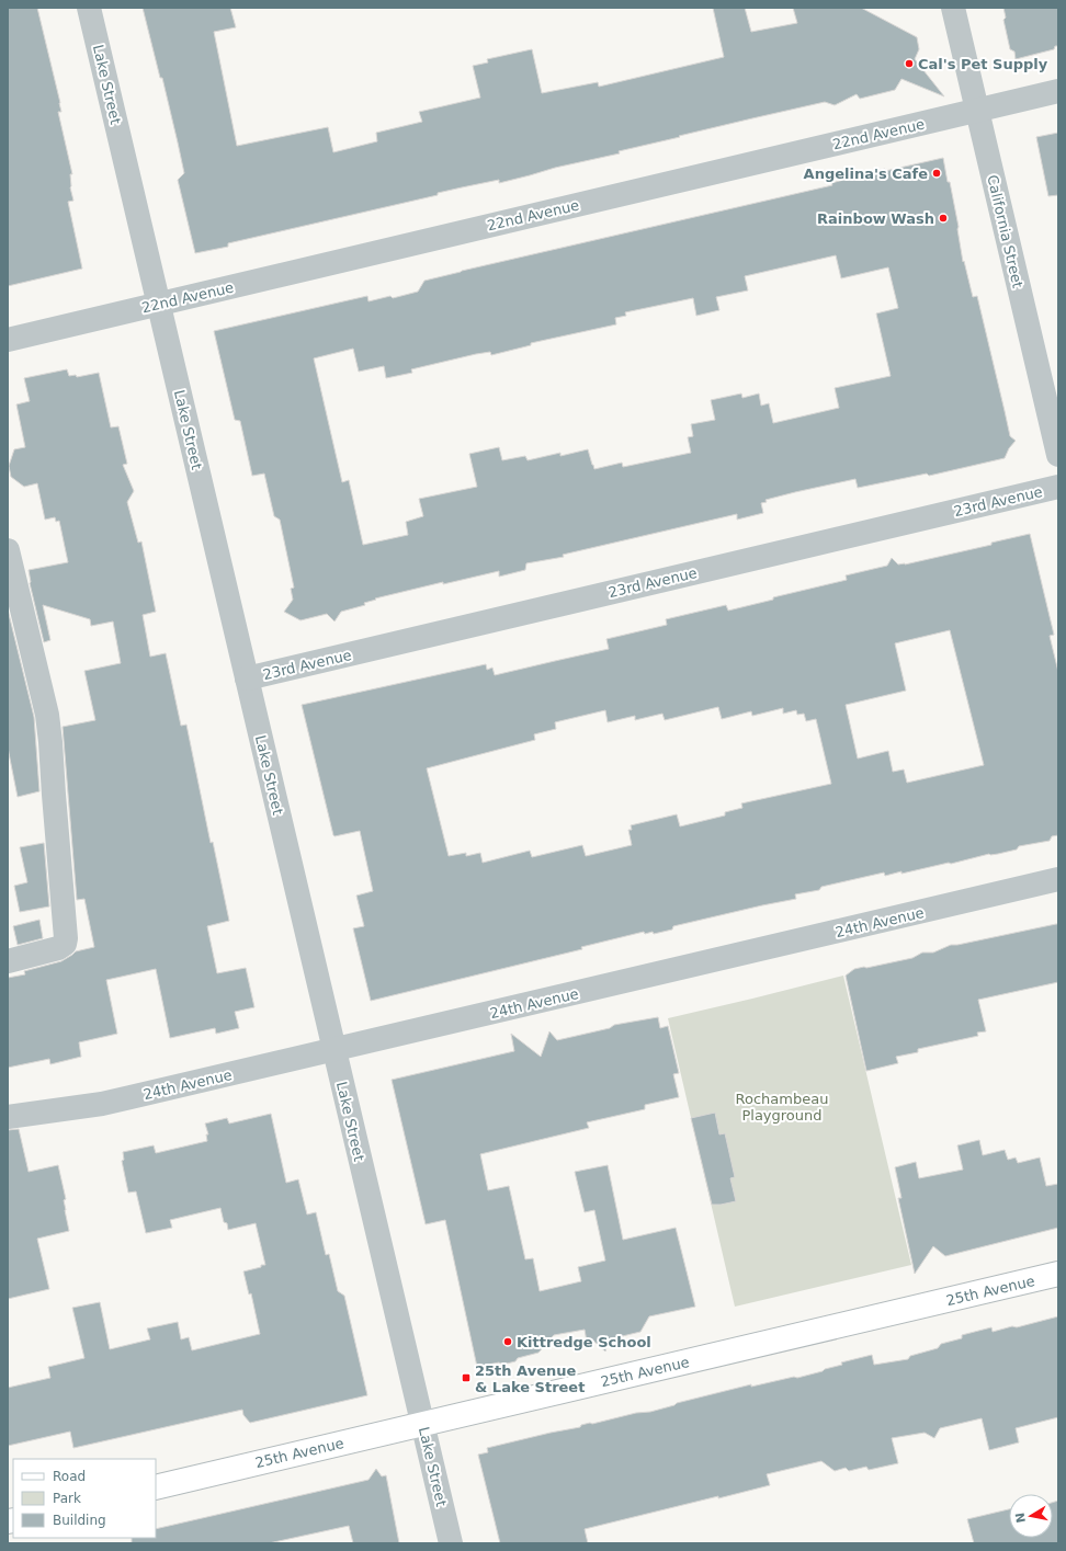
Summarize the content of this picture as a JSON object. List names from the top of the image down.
{
  "streets": {
    "main road": ["25th Avenue"],
    "street": [
      "Lake Street",
      "22nd Avenue",
      "California Street",
      "23rd Avenue",
      "24th Avenue"
    ]
  },
  "crossings": [
    ["Lake Street", "22nd Avenue"],
    ["Lake Street", "23rd Avenue"],
    ["Lake Street", "24th Avenue"],
    ["Lake Street", "25th Avenue"],
    ["22nd Avenue", "California Street"]
  ],
  "parks": ["Rochambeau Playground"],
  "places": {
    "other": [
      "Cal's Pet Supply",
      "Angelina's Cafe",
      "Rainbow Wash",
      "Kittredge School"
    ],
    "transit": ["25th Avenue & Lake Street"]
  },
  "legend": ["Road", "Park", "Building"],
  "north": "left"
}
